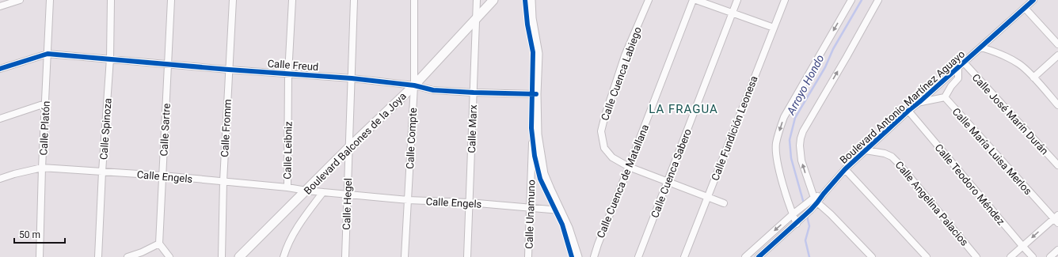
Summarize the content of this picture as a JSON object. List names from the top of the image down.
{
  "streets": {
    "street": [
      "Calle Freud",
      "Calle Cuenca Labiego",
      "Boulevard Antonio Martínez Aguayo",
      "Calle José Marín Durán",
      "Calle Platón",
      "Calle Fromm",
      "Calle Fundición Leonesa",
      "Calle Spinoza",
      "Calle Marx",
      "Calle Sartre",
      "Calle Compte",
      "Boulevard Balcones de la Joya",
      "Calle Leibniz",
      "Calle María Luisa Merlos",
      "Calle Cuenca Sabero",
      "Calle Engels",
      "Calle Cuenca de Matallana",
      "Calle Teodoro Méndez",
      "Calle Angelina Palacios",
      "Calle Hegel",
      "Calle Unamuno"
    ]
  },
  "crossings": [
    ["Calle Freud", "Calle Platón"],
    ["Calle Freud", "Calle Fromm"],
    ["Calle Freud", "Calle Spinoza"],
    ["Calle Freud", "Calle Marx"],
    ["Calle Freud", "Calle Sartre"],
    ["Calle Freud", "Calle Compte"],
    ["Calle Freud", "Boulevard Balcones de la Joya"],
    ["Calle Freud", "Calle Leibniz"],
    ["Calle Freud", "Calle Hegel"],
    ["Calle Cuenca Labiego", "Calle Fundición Leonesa"],
    ["Calle Cuenca Labiego", "Calle Cuenca Sabero"],
    ["Calle Cuenca Labiego", "Calle Cuenca de Matallana"],
    ["Boulevard Antonio Martínez Aguayo", "Calle José Marín Durán"],
    ["Boulevard Antonio Martínez Aguayo", "Calle María Luisa Merlos"],
    ["Boulevard Antonio Martínez Aguayo", "Calle Teodoro Méndez"],
    ["Boulevard Antonio Martínez Aguayo", "Calle Angelina Palacios"],
    ["Calle Platón", "Calle Engels"],
    ["Calle Fromm", "Calle Engels"],
    ["Calle Spinoza", "Calle Engels"],
    ["Calle Marx", "Boulevard Balcones de la Joya"],
    ["Calle Marx", "Calle Engels"],
    ["Calle Sartre", "Calle Engels"],
    ["Calle Compte", "Boulevard Balcones de la Joya"],
    ["Calle Compte", "Calle Engels"],
    ["Boulevard Balcones de la Joya", "Calle Leibniz"],
    ["Boulevard Balcones de la Joya", "Calle Hegel"],
    ["Calle Leibniz", "Calle Engels"],
    ["Calle Leibniz", "Calle Hegel"],
    ["Calle Engels", "Calle Hegel"],
    ["Calle Engels", "Calle Unamuno"]
  ],
  "districts": ["LA FRAGUA"],
  "water": ["Arroyo Hondo"],
  "scale_bar": "50 m"
}
